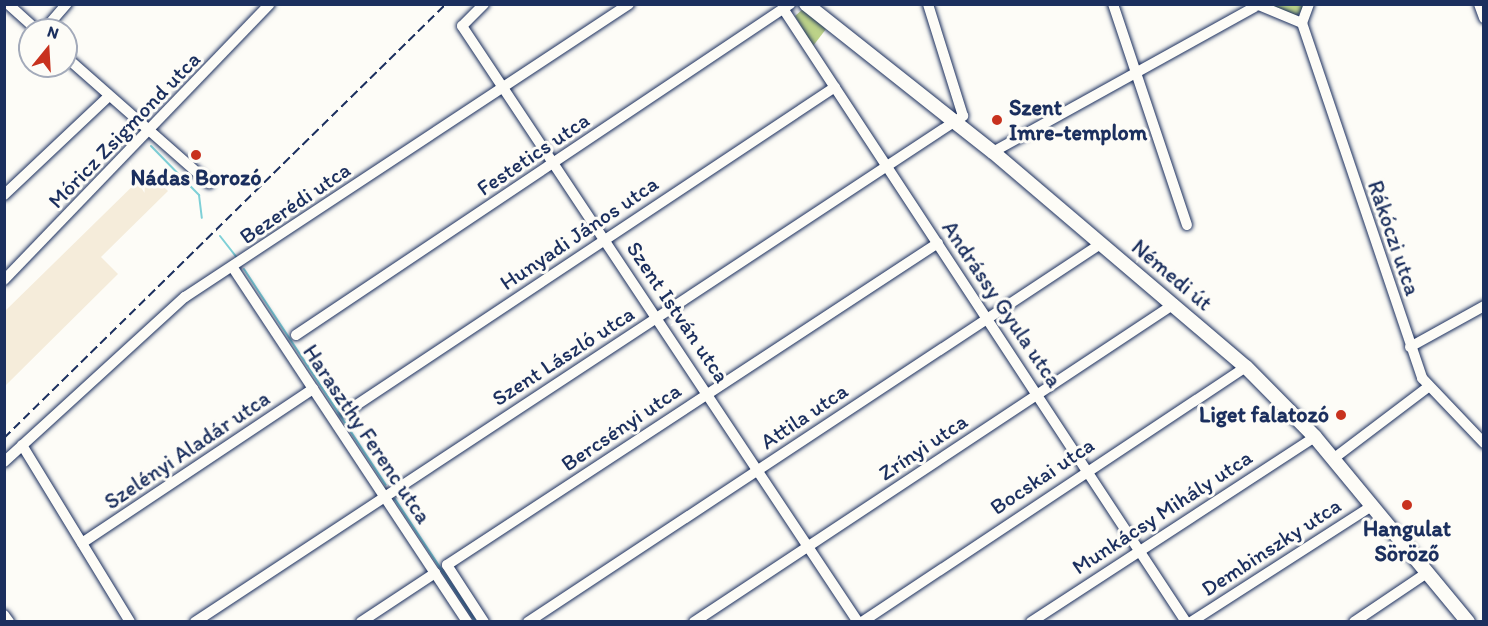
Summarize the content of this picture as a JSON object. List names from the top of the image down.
{
  "streets": {
    "main road": ["Némedi út"],
    "street": [
      "Móricz Zsigmond utca",
      "Festetics utca",
      "Bezerédi utca",
      "Hunyadi János utca",
      "Rákóczi utca",
      "Andrássy Gyula utca",
      "Szent István utca",
      "Szent László utca",
      "Attila utca",
      "Bercsényi utca",
      "Haraszthy Ferenc utca",
      "Zrínyi utca",
      "Szelényi Aladár utca",
      "Bocskai utca",
      "Munkácsy Mihály utca",
      "Dembinszky utca"
    ]
  },
  "crossings": [
    ["Festetics utca", "Andrássy Gyula utca"],
    ["Festetics utca", "Szent István utca"],
    ["Bezerédi utca", "Szent István utca"],
    ["Bezerédi utca", "Haraszthy Ferenc utca"],
    ["Hunyadi János utca", "Andrássy Gyula utca"],
    ["Hunyadi János utca", "Szent István utca"],
    ["Némedi út", "Szent László utca"],
    ["Némedi út", "Attila utca"],
    ["Némedi út", "Zrínyi utca"],
    ["Némedi út", "Bocskai utca"],
    ["Némedi út", "Munkácsy Mihály utca"],
    ["Némedi út", "Dembinszky utca"],
    ["Andrássy Gyula utca", "Szent László utca"],
    ["Andrássy Gyula utca", "Attila utca"],
    ["Andrássy Gyula utca", "Bercsényi utca"],
    ["Andrássy Gyula utca", "Zrínyi utca"],
    ["Andrássy Gyula utca", "Bocskai utca"],
    ["Andrássy Gyula utca", "Munkácsy Mihály utca"],
    ["Andrássy Gyula utca", "Dembinszky utca"],
    ["Szent István utca", "Szent László utca"],
    ["Szent István utca", "Attila utca"],
    ["Szent István utca", "Bercsényi utca"],
    ["Szent István utca", "Zrínyi utca"],
    ["Szent István utca", "Bocskai utca"],
    ["Szent László utca", "Haraszthy Ferenc utca"],
    ["Haraszthy Ferenc utca", "Szelényi Aladár utca"]
  ],
  "places": [
    "Szent Imre-templom",
    "Nádas Borozó",
    "Liget falatozó",
    "Hangulat Söröző"
  ],
  "north": "top"
}
